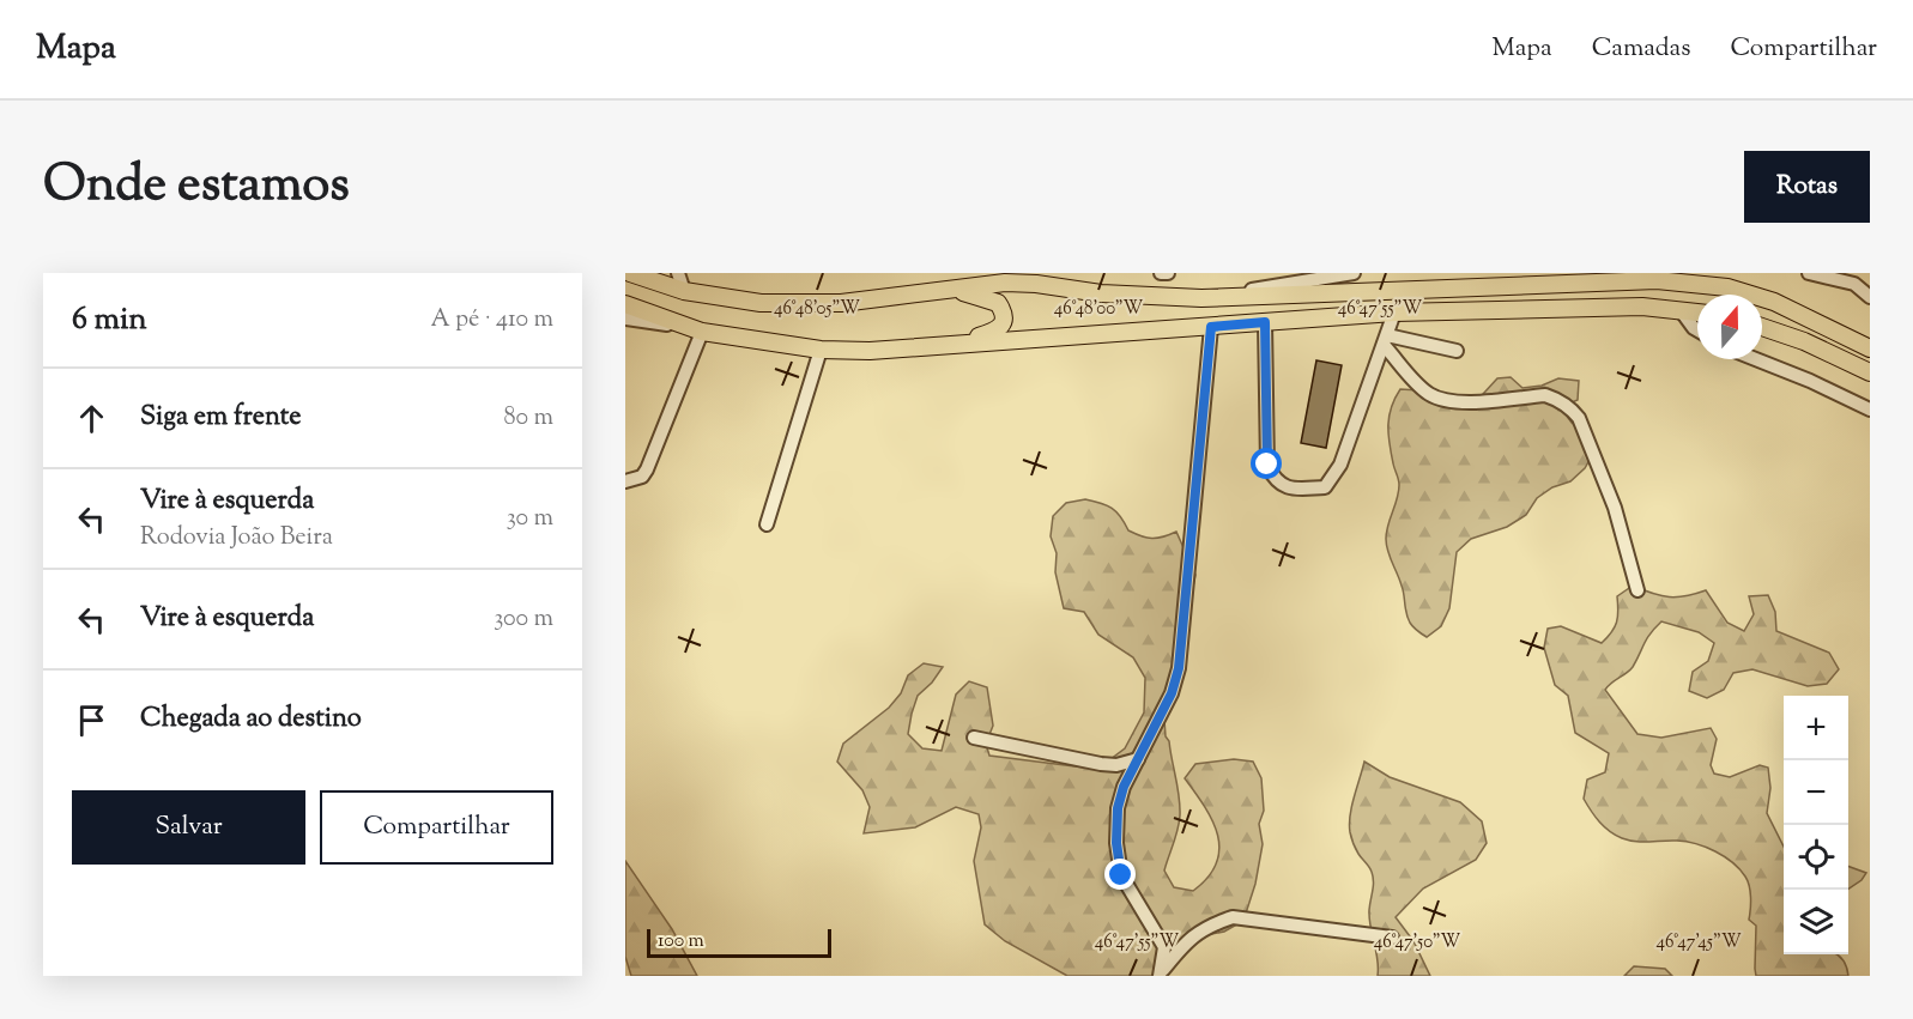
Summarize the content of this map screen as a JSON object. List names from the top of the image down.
{
  "scale_bar": "100 m",
  "north": "top",
  "page": {
    "header": "Mapa",
    "nav": ["Mapa", "Camadas", "Compartilhar"],
    "title": "Onde estamos",
    "buttons": [
      "Rotas",
      ["Salvar", "Compartilhar"]
    ],
    "heading": ["6 min", "A pé · 410 m"],
    "list": [
      ["Siga em frente", "80 m"],
      ["Vire à esquerda", "Rodovia João Beira", "30 m"],
      ["Vire à esquerda", "300 m"],
      "Chegada ao destino"
    ],
    "map_buttons": ["+", "−"],
    "scale": "100 m"
  },
  "coordinates": [
    "46°48'05\"W",
    "46°48'00\"W",
    "46°47'55\"W",
    "46°47'50\"W",
    "46°47'45\"W"
  ]
}
